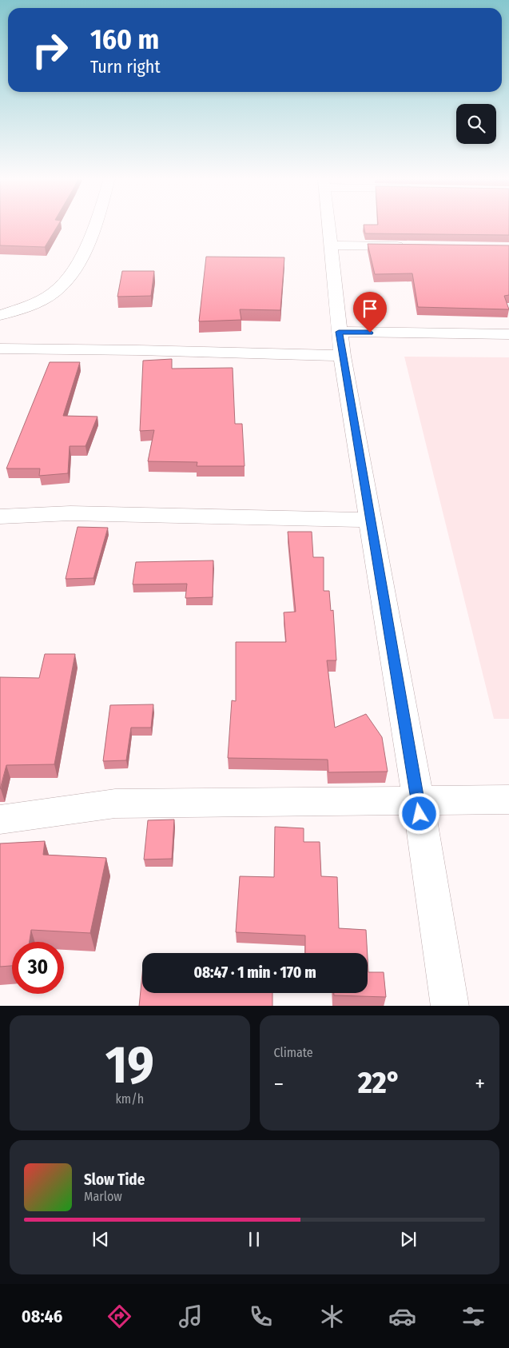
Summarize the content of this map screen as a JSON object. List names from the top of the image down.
{
  "page": {
    "turn": ["160 m", "Turn right"],
    "limit": "30",
    "trip": "08:47 · 1 min · 170 m",
    "tile": [
      ["19", "km/h"],
      "Climate"
    ],
    "heat": ["−", "22°", "+"],
    "song": ["Slow Tide", "Marlow"],
    "tabs": "08:46"
  }
}
